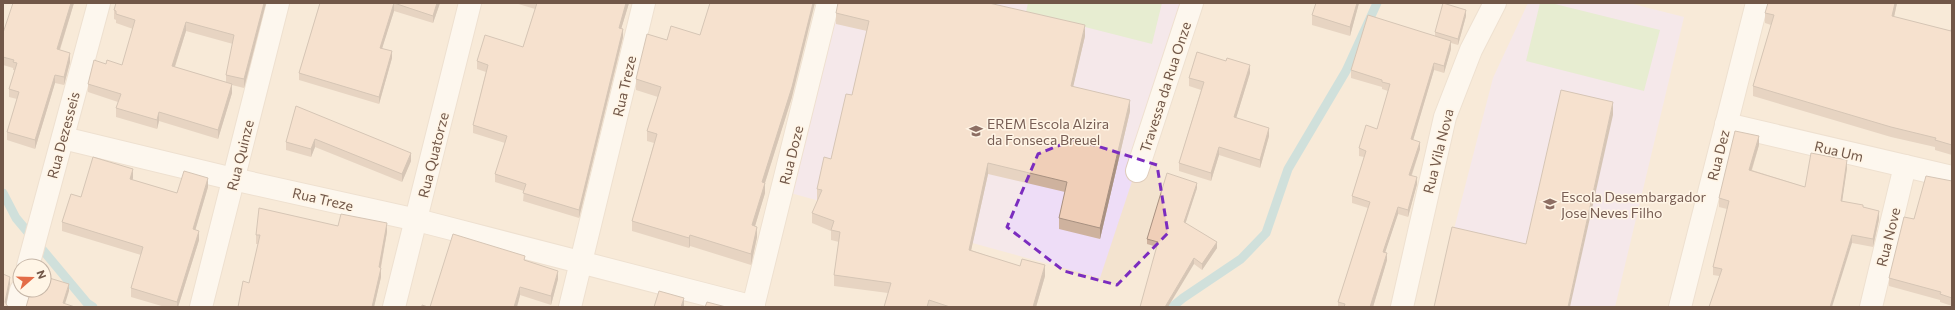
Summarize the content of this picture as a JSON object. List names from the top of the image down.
{
  "streets": {
    "street": [
      "Rua Treze",
      "Travessa da Rua Onze",
      "Rua Dezesseis",
      "Rua Vila Nova",
      "Rua Um",
      "Rua Quinze",
      "Rua Quatorze",
      "Rua Doze",
      "Rua Dez",
      "Rua Nove"
    ]
  },
  "crossings": [
    ["Rua Treze", "Rua Dezesseis"],
    ["Rua Treze", "Rua Quinze"],
    ["Rua Treze", "Rua Quatorze"],
    ["Rua Um", "Rua Dez"],
    ["Rua Um", "Rua Nove"]
  ],
  "places": {
    "school or university": ["EREM Escola Alzira da Fonseca Breuel", "Escola Desembargador Jose Neves Filho"]
  },
  "north": "right"
}
